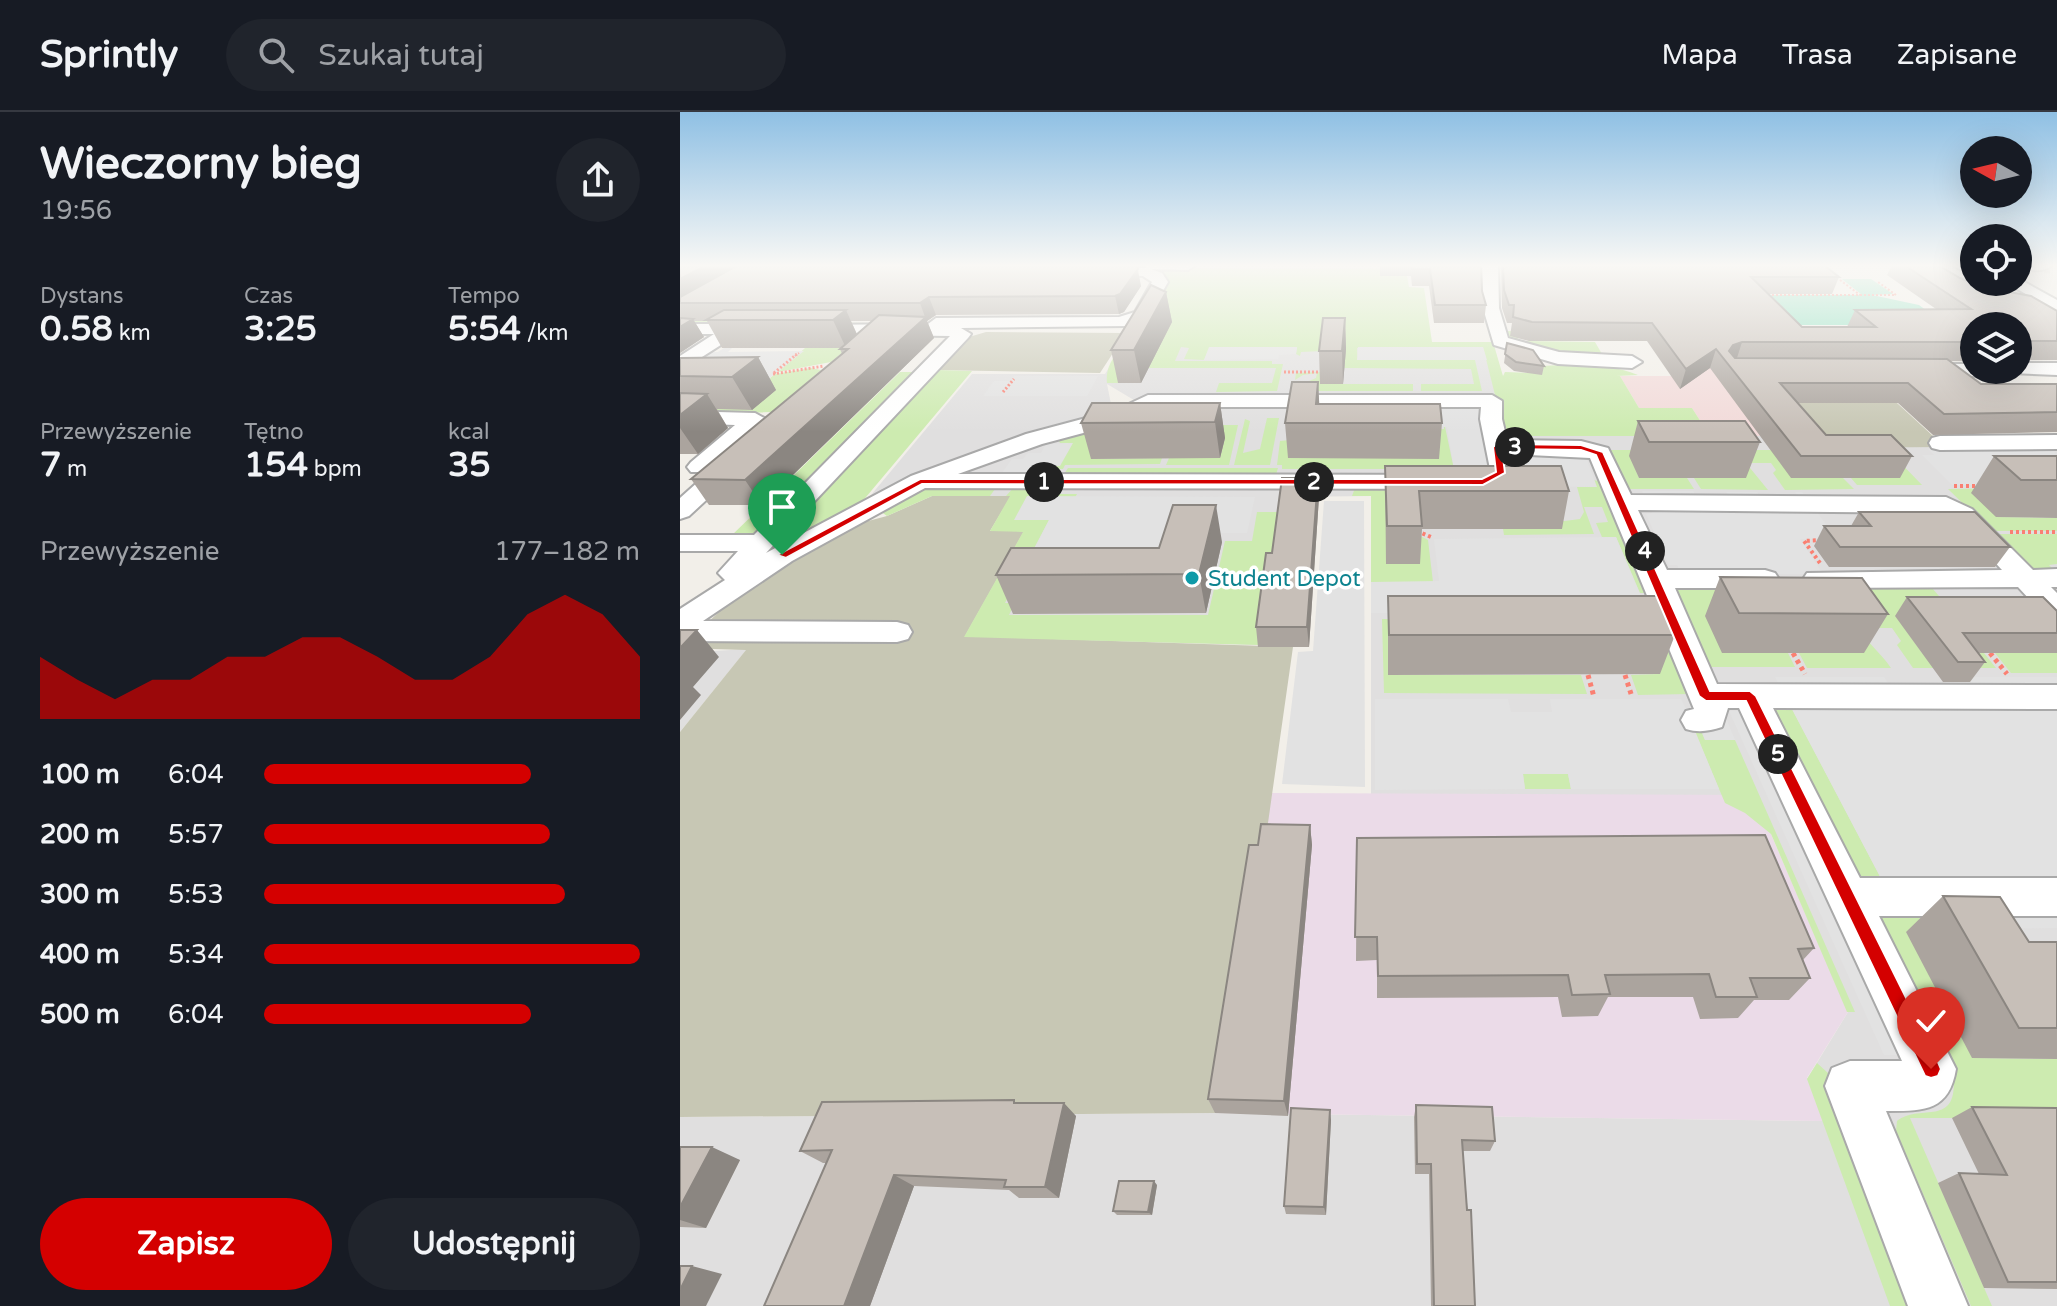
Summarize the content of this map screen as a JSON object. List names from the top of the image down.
{
  "places": ["Student Depot"],
  "north": "left",
  "page": {
    "header": "Sprintly",
    "search": "Szukaj tutaj",
    "nav": ["Mapa", "Trasa", "Zapisane"],
    "heading": ["Wieczorny bieg", "19:56"],
    "stats": [
      ["Dystans", "0.58 km"],
      ["Czas", "3:25"],
      ["Tempo", "5:54 /km"],
      ["Przewyższenie", "7 m"],
      ["Tętno", "154 bpm"],
      ["kcal", "35"]
    ],
    "pins": [
      "3",
      "1",
      "2",
      "4",
      "5"
    ],
    "chart": ["Przewyższenie", "177–182 m"],
    "list": [
      {
        "name": "100 m",
        "note": "6:04"
      },
      {
        "name": "200 m",
        "note": "5:57"
      },
      {
        "name": "300 m",
        "note": "5:53"
      },
      {
        "name": "400 m",
        "note": "5:34"
      },
      {
        "name": "500 m",
        "note": "6:04"
      }
    ],
    "buttons": ["Zapisz", "Udostępnij"]
  }
}
